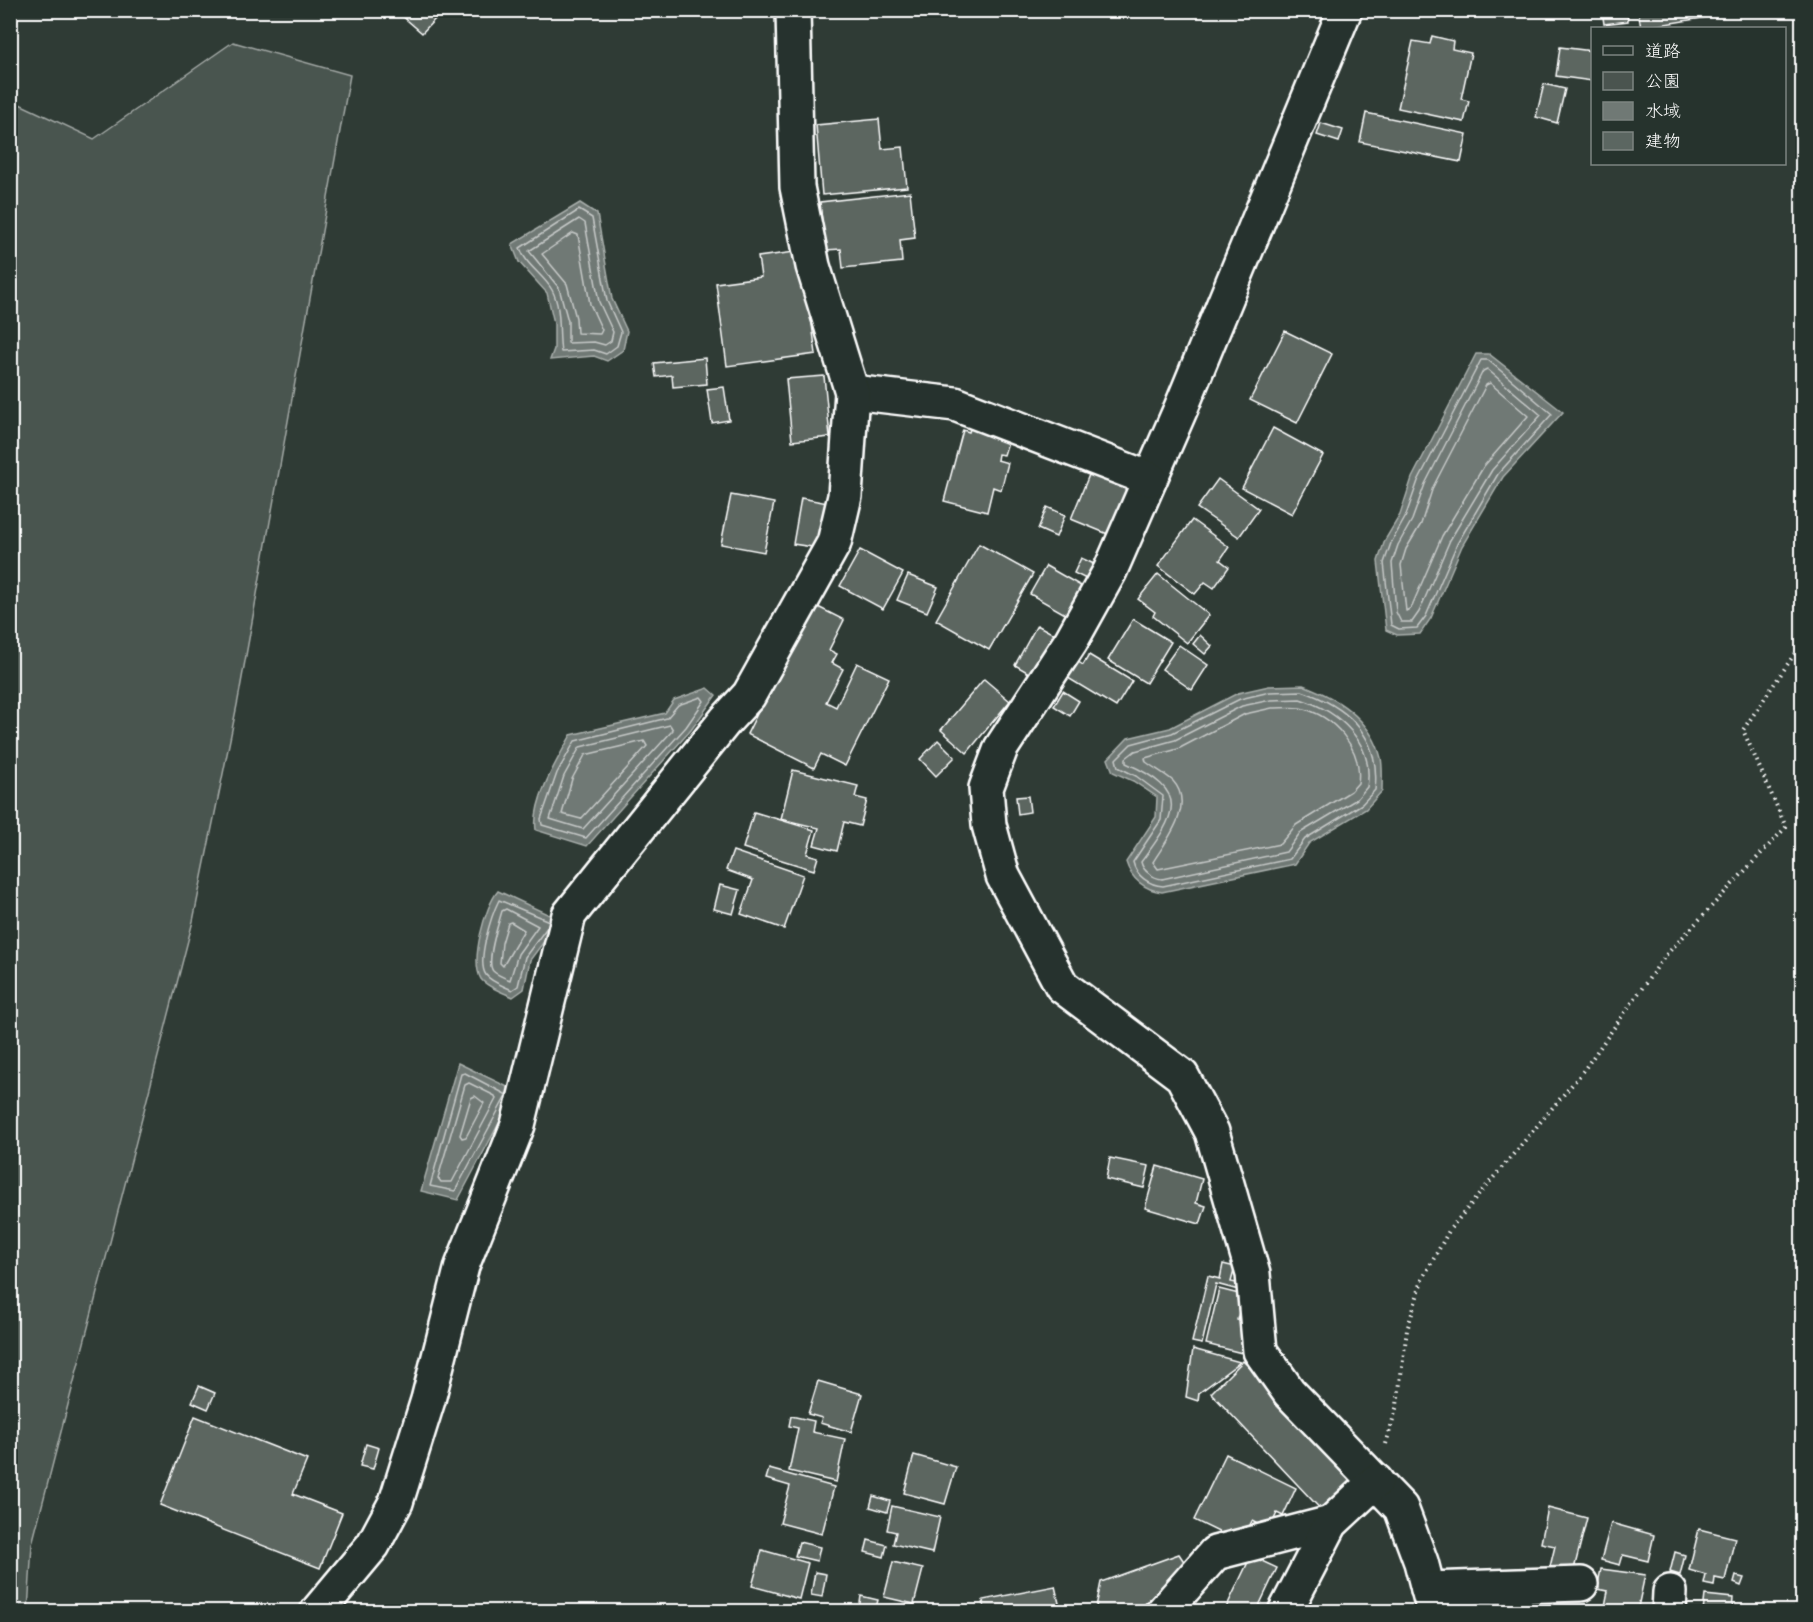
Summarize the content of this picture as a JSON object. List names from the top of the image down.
{
  "legend": [
    "道路",
    "公園",
    "水域",
    "建物"
  ]
}
